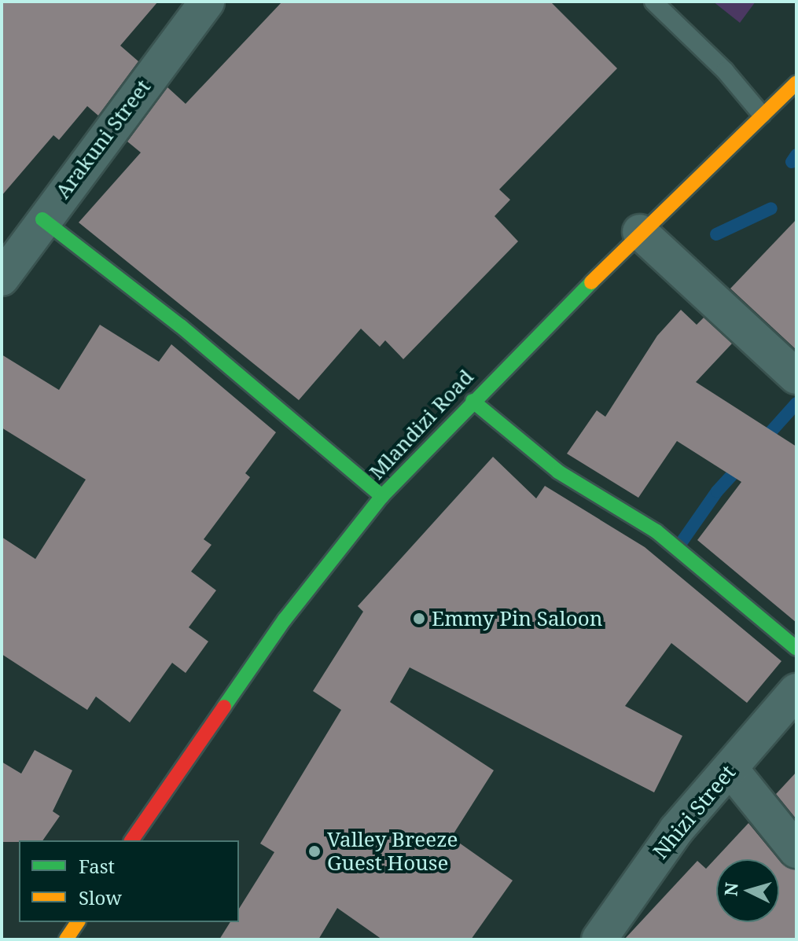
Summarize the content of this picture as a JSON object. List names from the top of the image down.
{
  "streets": {
    "street": ["Arakuni Street", "Mlandizi Road", "Nhizi Street"]
  },
  "places": ["Emmy Pin Saloon", "Valley Breeze Guest House"],
  "legend": ["Fast", "Slow"],
  "north": "left"
}
